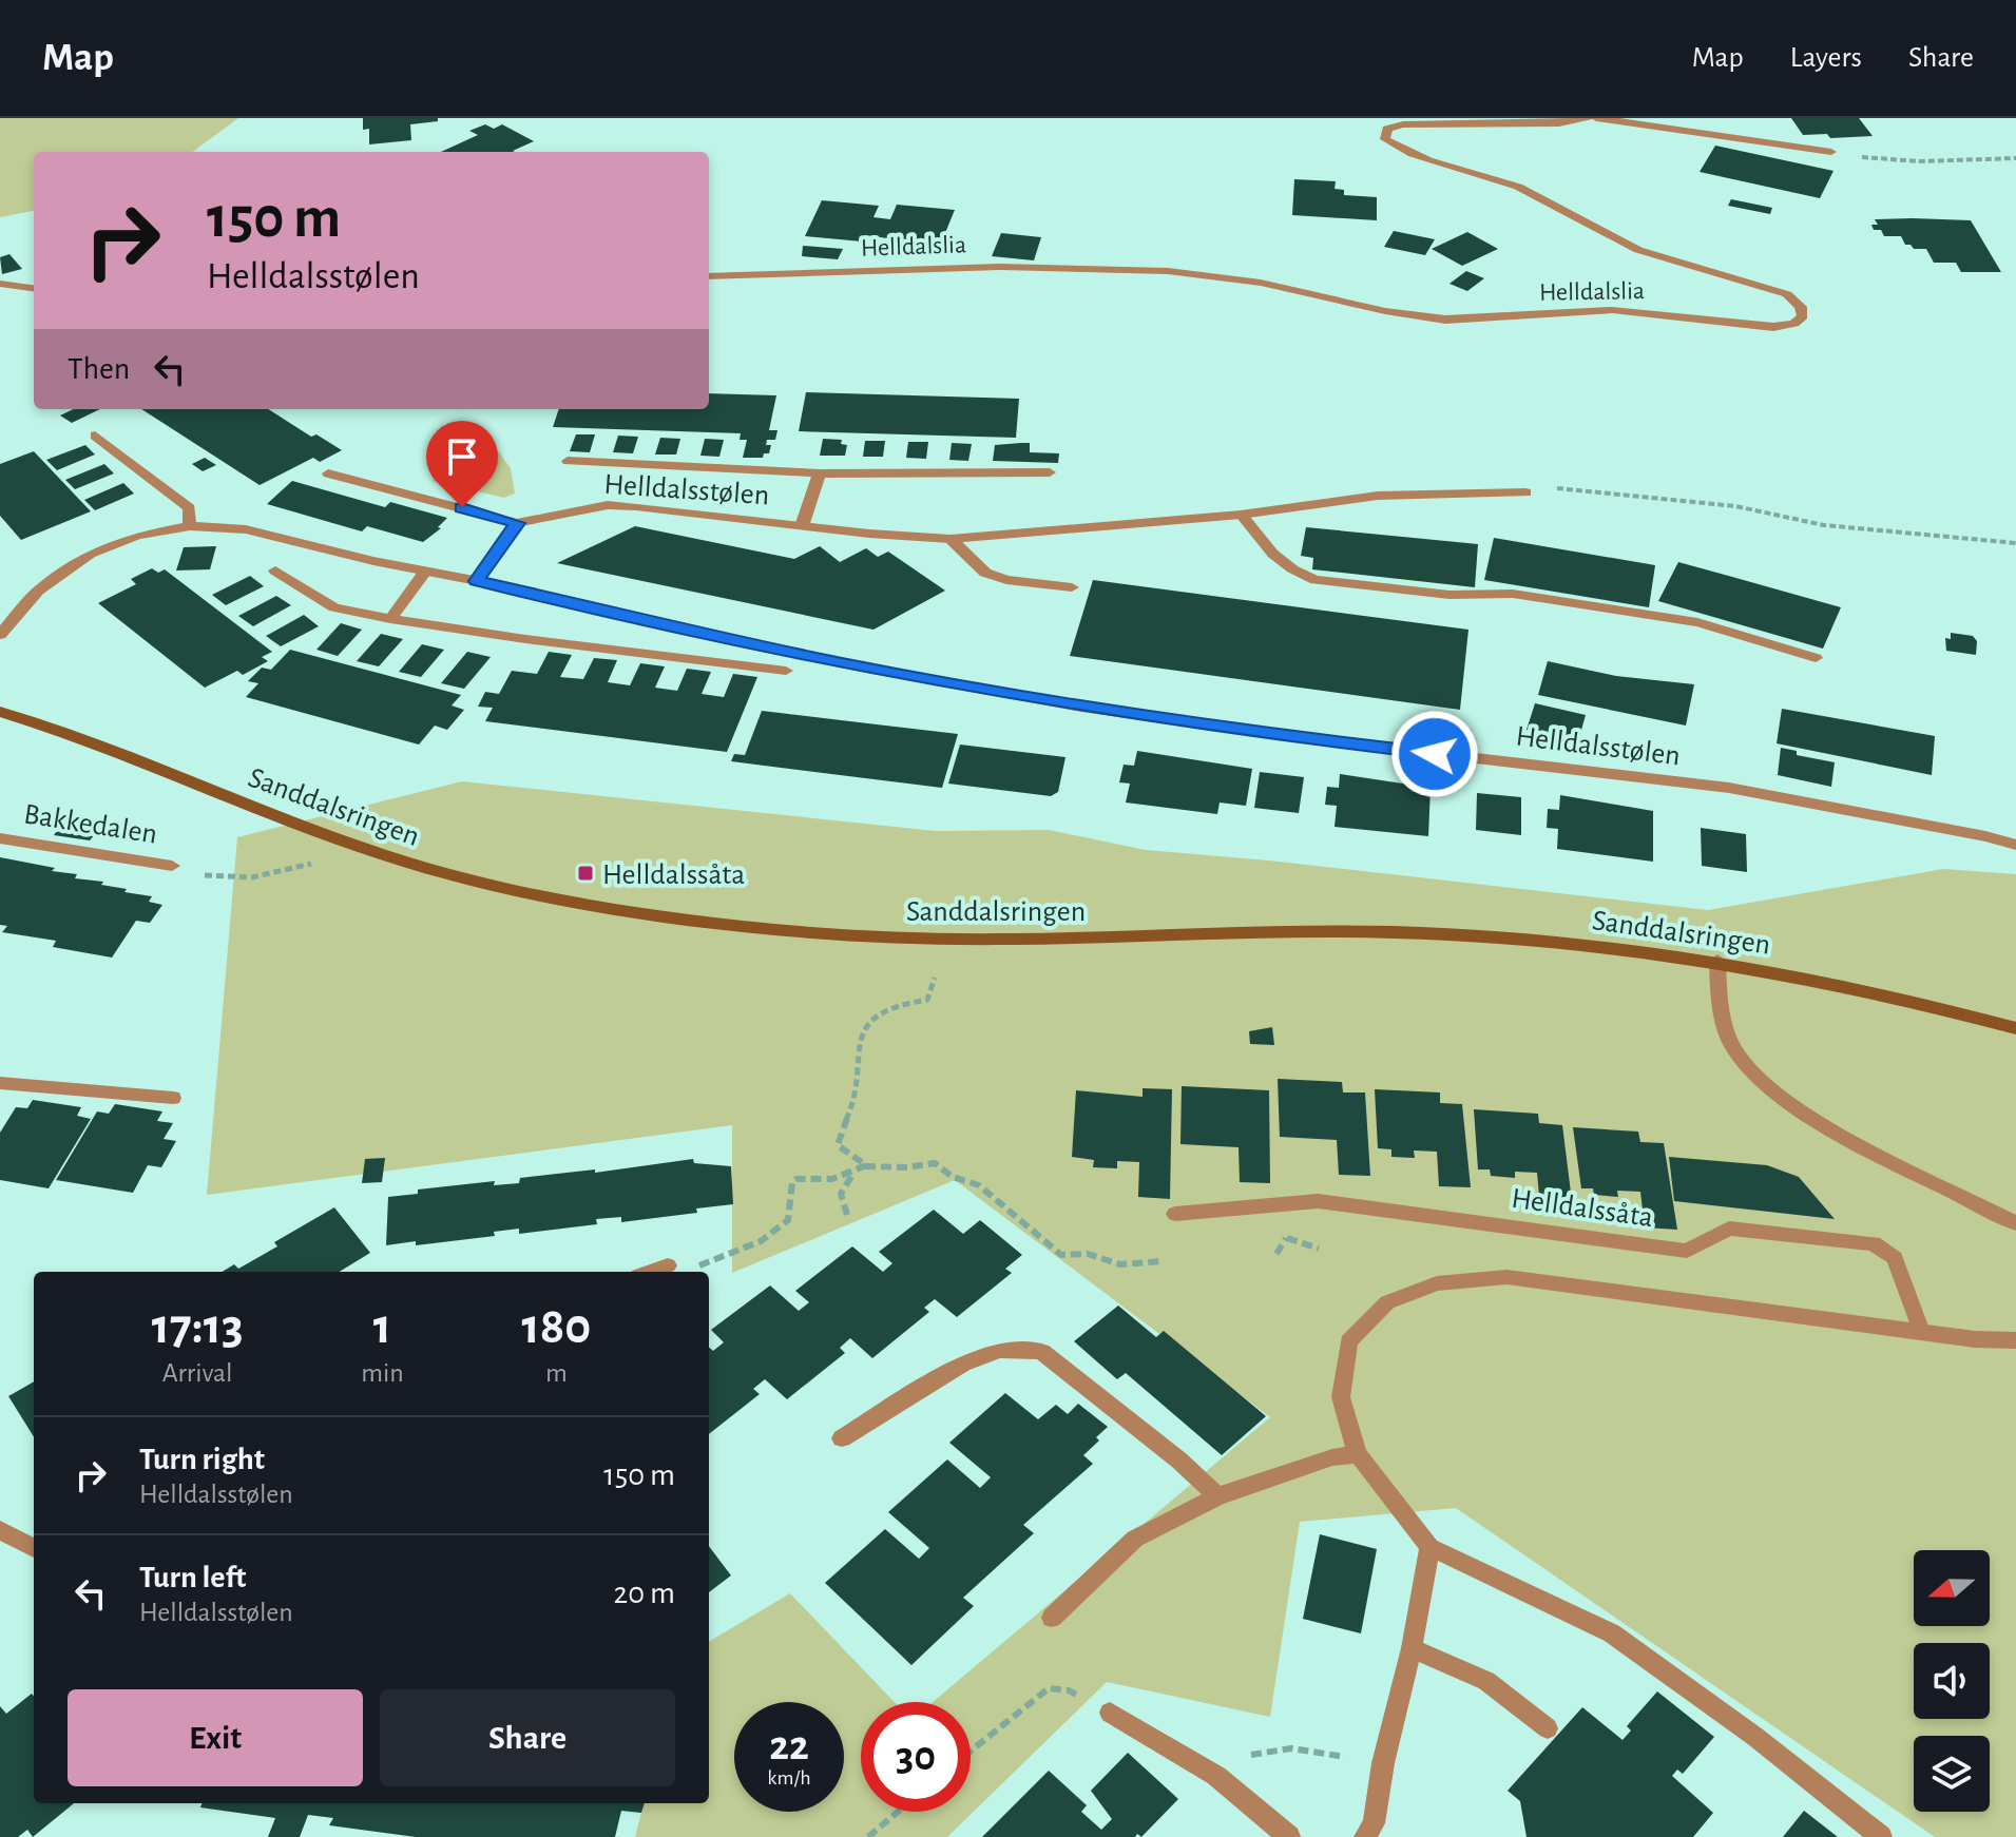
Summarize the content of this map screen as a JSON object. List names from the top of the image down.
{
  "streets": {
    "main road": ["Sanddalsringen"],
    "street": [
      "Helldalslia",
      "Helldalsstølen",
      "Bakkedalen",
      "Helldalssåta"
    ]
  },
  "places": {
    "transit": ["Helldalssåta"]
  },
  "north": "left",
  "page": {
    "header": "Map",
    "nav": ["Map", "Layers", "Share"],
    "turn": ["150 m", "Helldalsstølen"],
    "then": "Then",
    "eta": [
      "17:13",
      "Arrival",
      "1",
      "min",
      "180",
      "m"
    ],
    "list": [
      {
        "name": "Turn right",
        "note": "Helldalsstølen",
        "value": "150 m"
      },
      {
        "name": "Turn left",
        "note": "Helldalsstølen",
        "value": "20 m"
      }
    ],
    "buttons": ["Exit", "Share"],
    "speed": "22 km/h",
    "limit": "30"
  }
}
